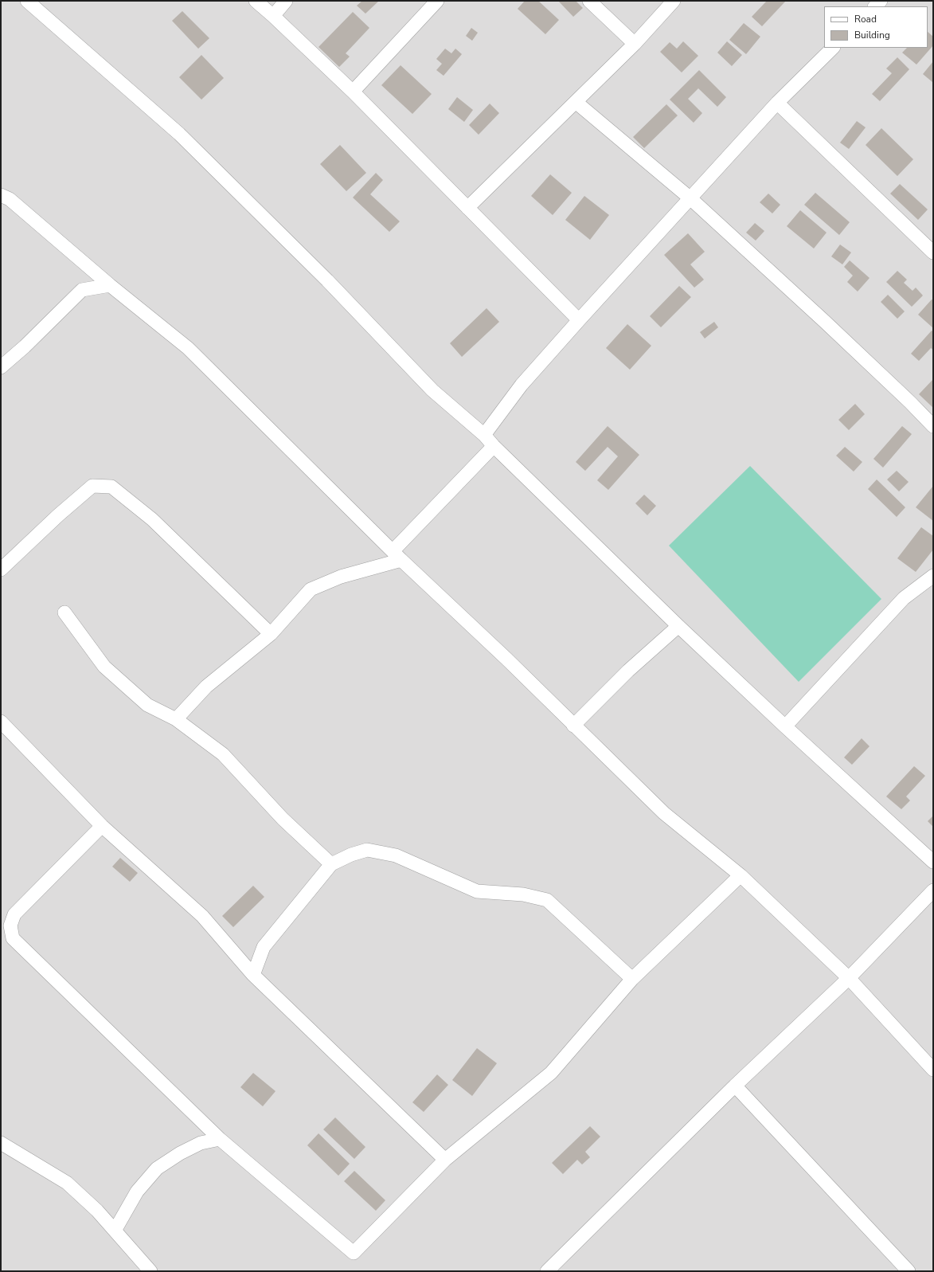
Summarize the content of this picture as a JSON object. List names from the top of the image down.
{
  "legend": ["Road", "Building"]
}
